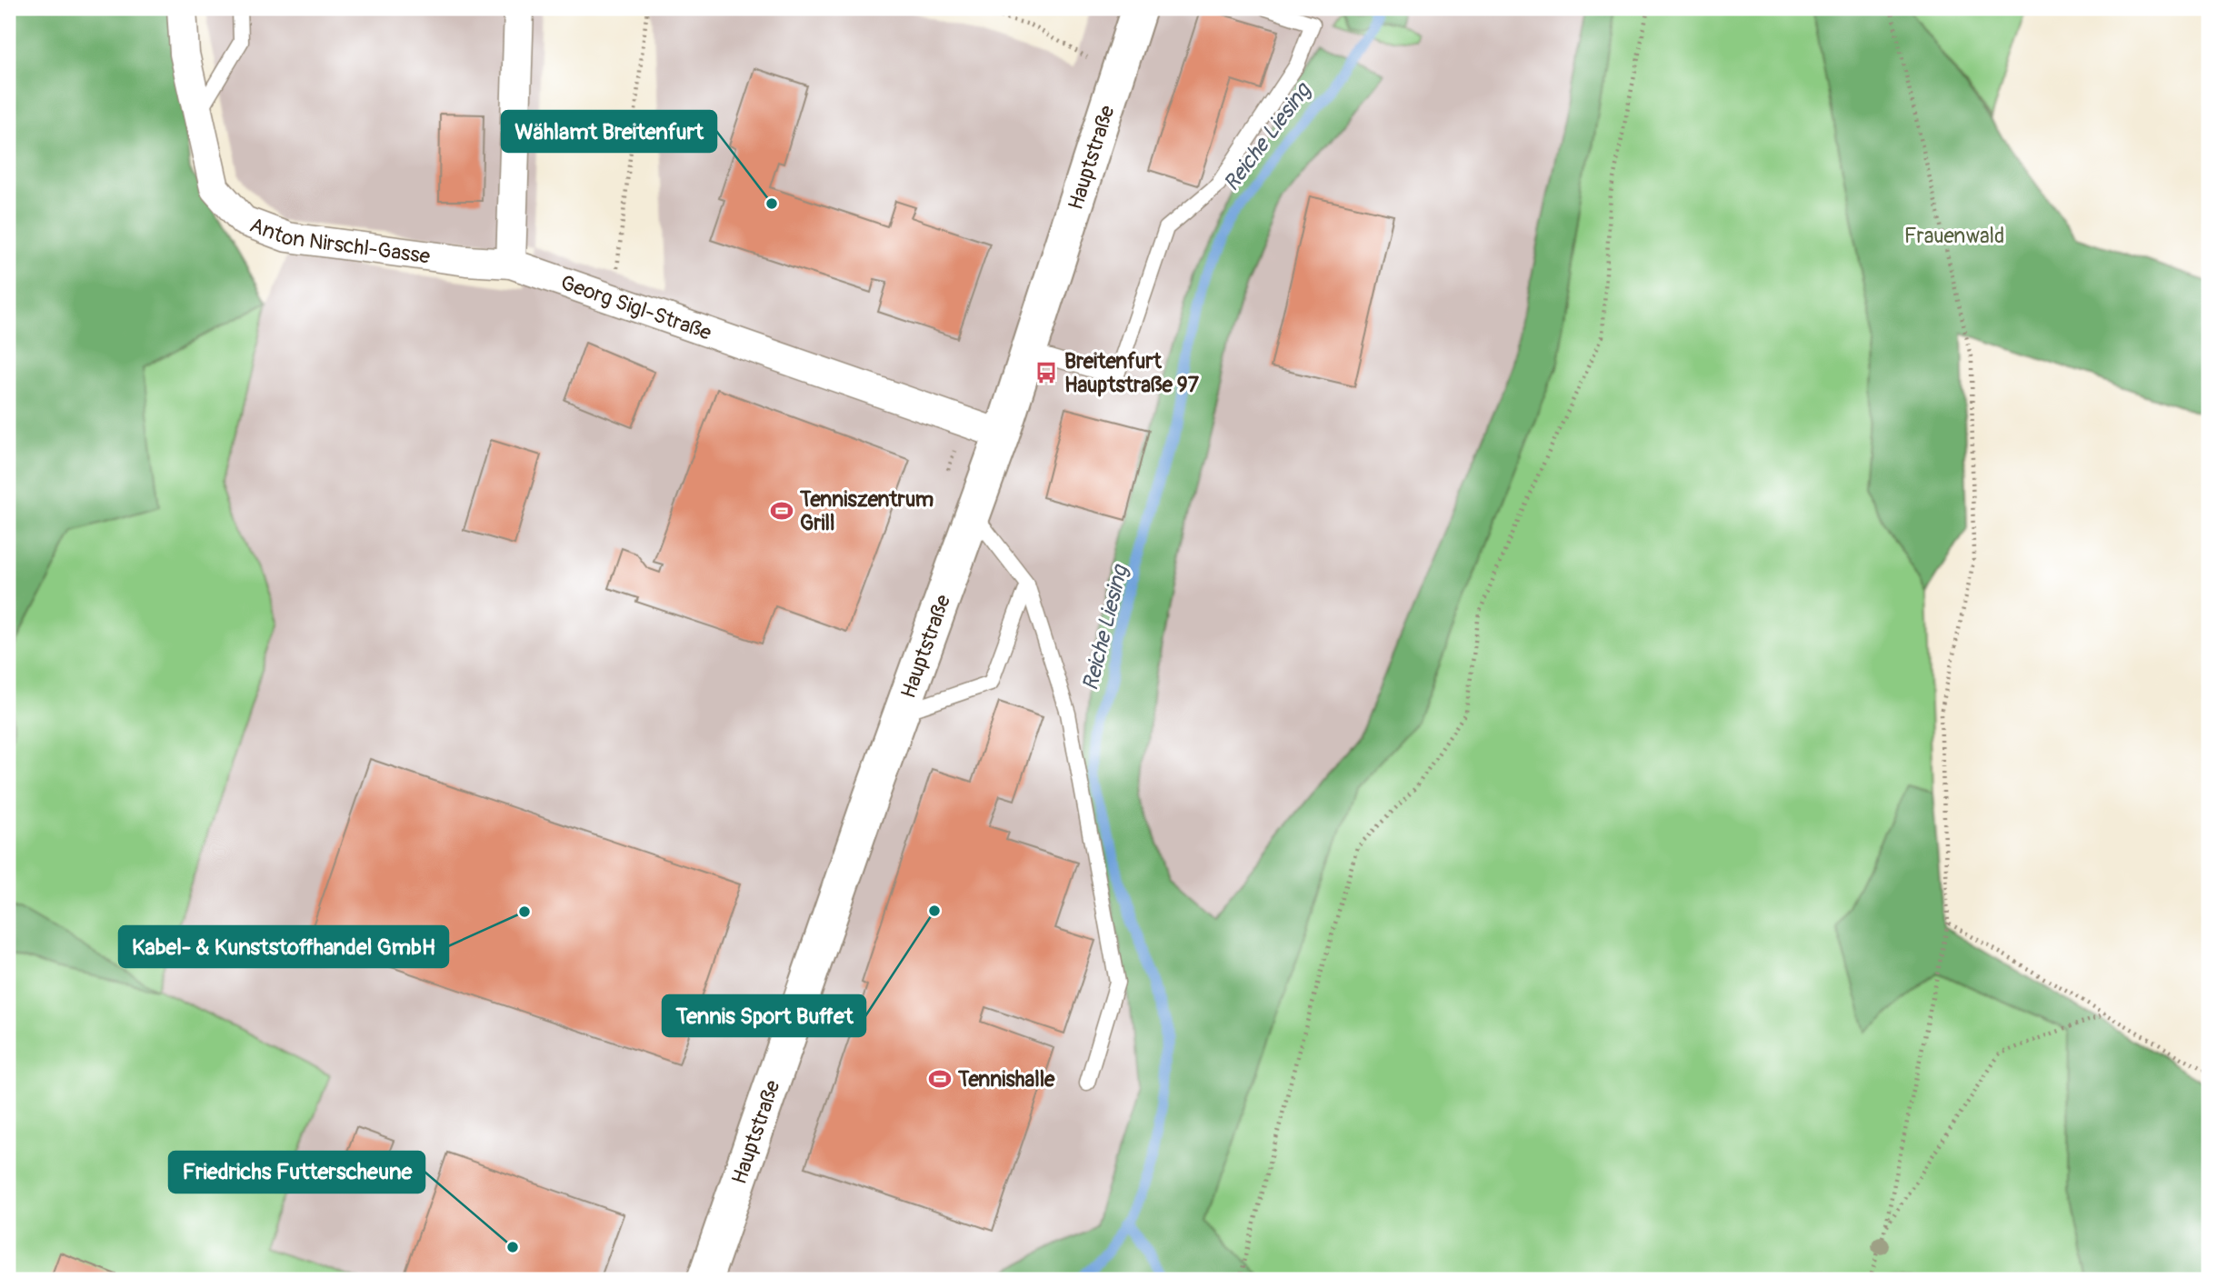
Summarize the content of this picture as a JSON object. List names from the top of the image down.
{
  "streets": {
    "main road": ["Hauptstraße"],
    "street": ["Anton Nirschl-Gasse", "Georg Sigl-Straße"]
  },
  "crossings": [
    ["Hauptstraße", "Georg Sigl-Straße"],
    ["Anton Nirschl-Gasse", "Georg Sigl-Straße"]
  ],
  "water": ["Reiche Liesing"],
  "parks": ["Frauenwald"],
  "places": {
    "other": [
      "Wählamt Breitenfurt",
      "Tennis Sport Buffet",
      "Kabel- & Kunststoffhandel GmbH",
      "Friedrichs Futterscheune"
    ],
    "bus stop": ["Breitenfurt Hauptstraße 97"],
    "sports": ["Tenniszentrum Grill", "Tennishalle"]
  }
}
